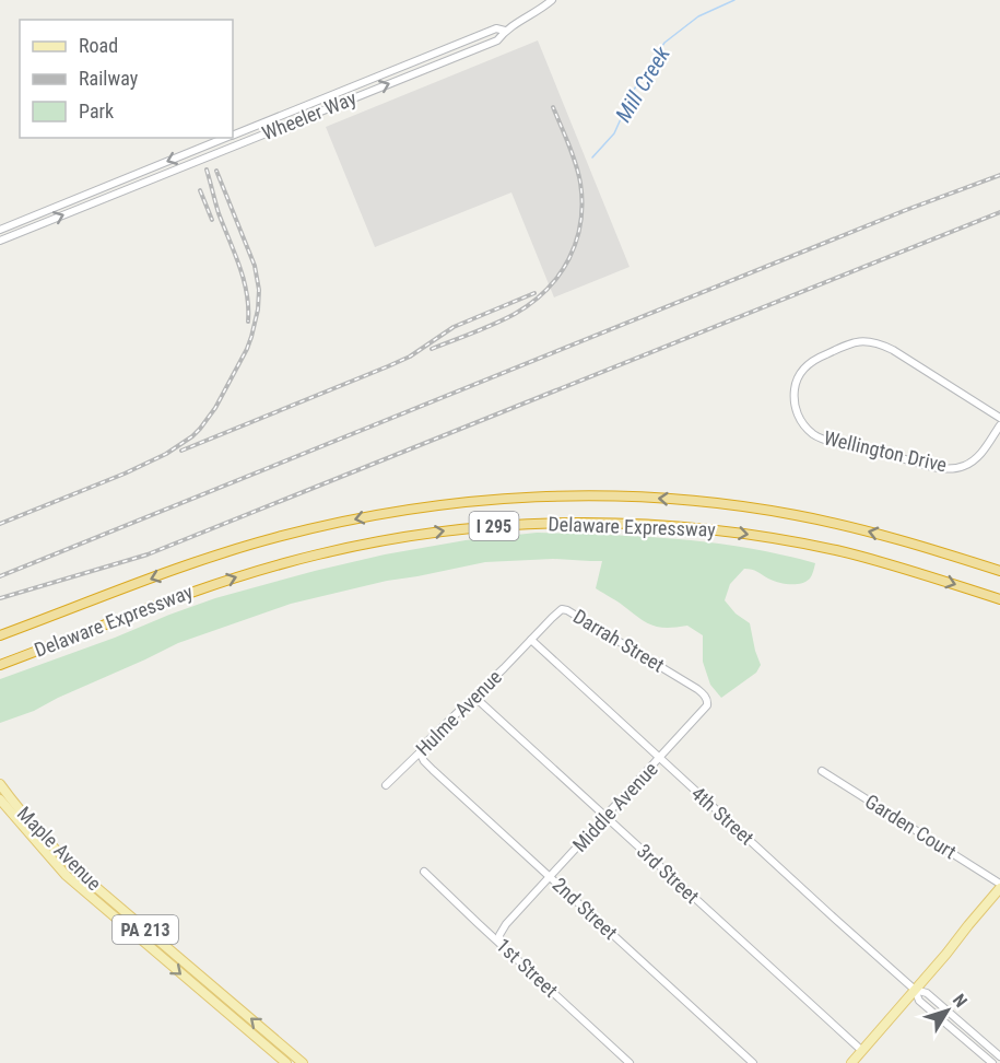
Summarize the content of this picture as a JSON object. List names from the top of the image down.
{
  "streets": {
    "highway": ["I 295", "Delaware Expressway"],
    "main road": ["Maple Avenue", "PA 213"],
    "street": [
      "Wheeler Way",
      "Wellington Drive",
      "Darrah Street",
      "Hulme Avenue",
      "Middle Avenue",
      "4th Street",
      "Garden Court",
      "3rd Street",
      "2nd Street",
      "1st Street"
    ]
  },
  "crossings": [
    ["Darrah Street", "Hulme Avenue"],
    ["Darrah Street", "Middle Avenue"],
    ["Darrah Street", "4th Street"],
    ["Hulme Avenue", "4th Street"],
    ["Hulme Avenue", "3rd Street"],
    ["Hulme Avenue", "2nd Street"],
    ["Middle Avenue", "4th Street"],
    ["Middle Avenue", "3rd Street"],
    ["Middle Avenue", "2nd Street"],
    ["Middle Avenue", "1st Street"]
  ],
  "water": ["Mill Creek"],
  "legend": ["Road", "Railway", "Park"],
  "north": "top right"
}
